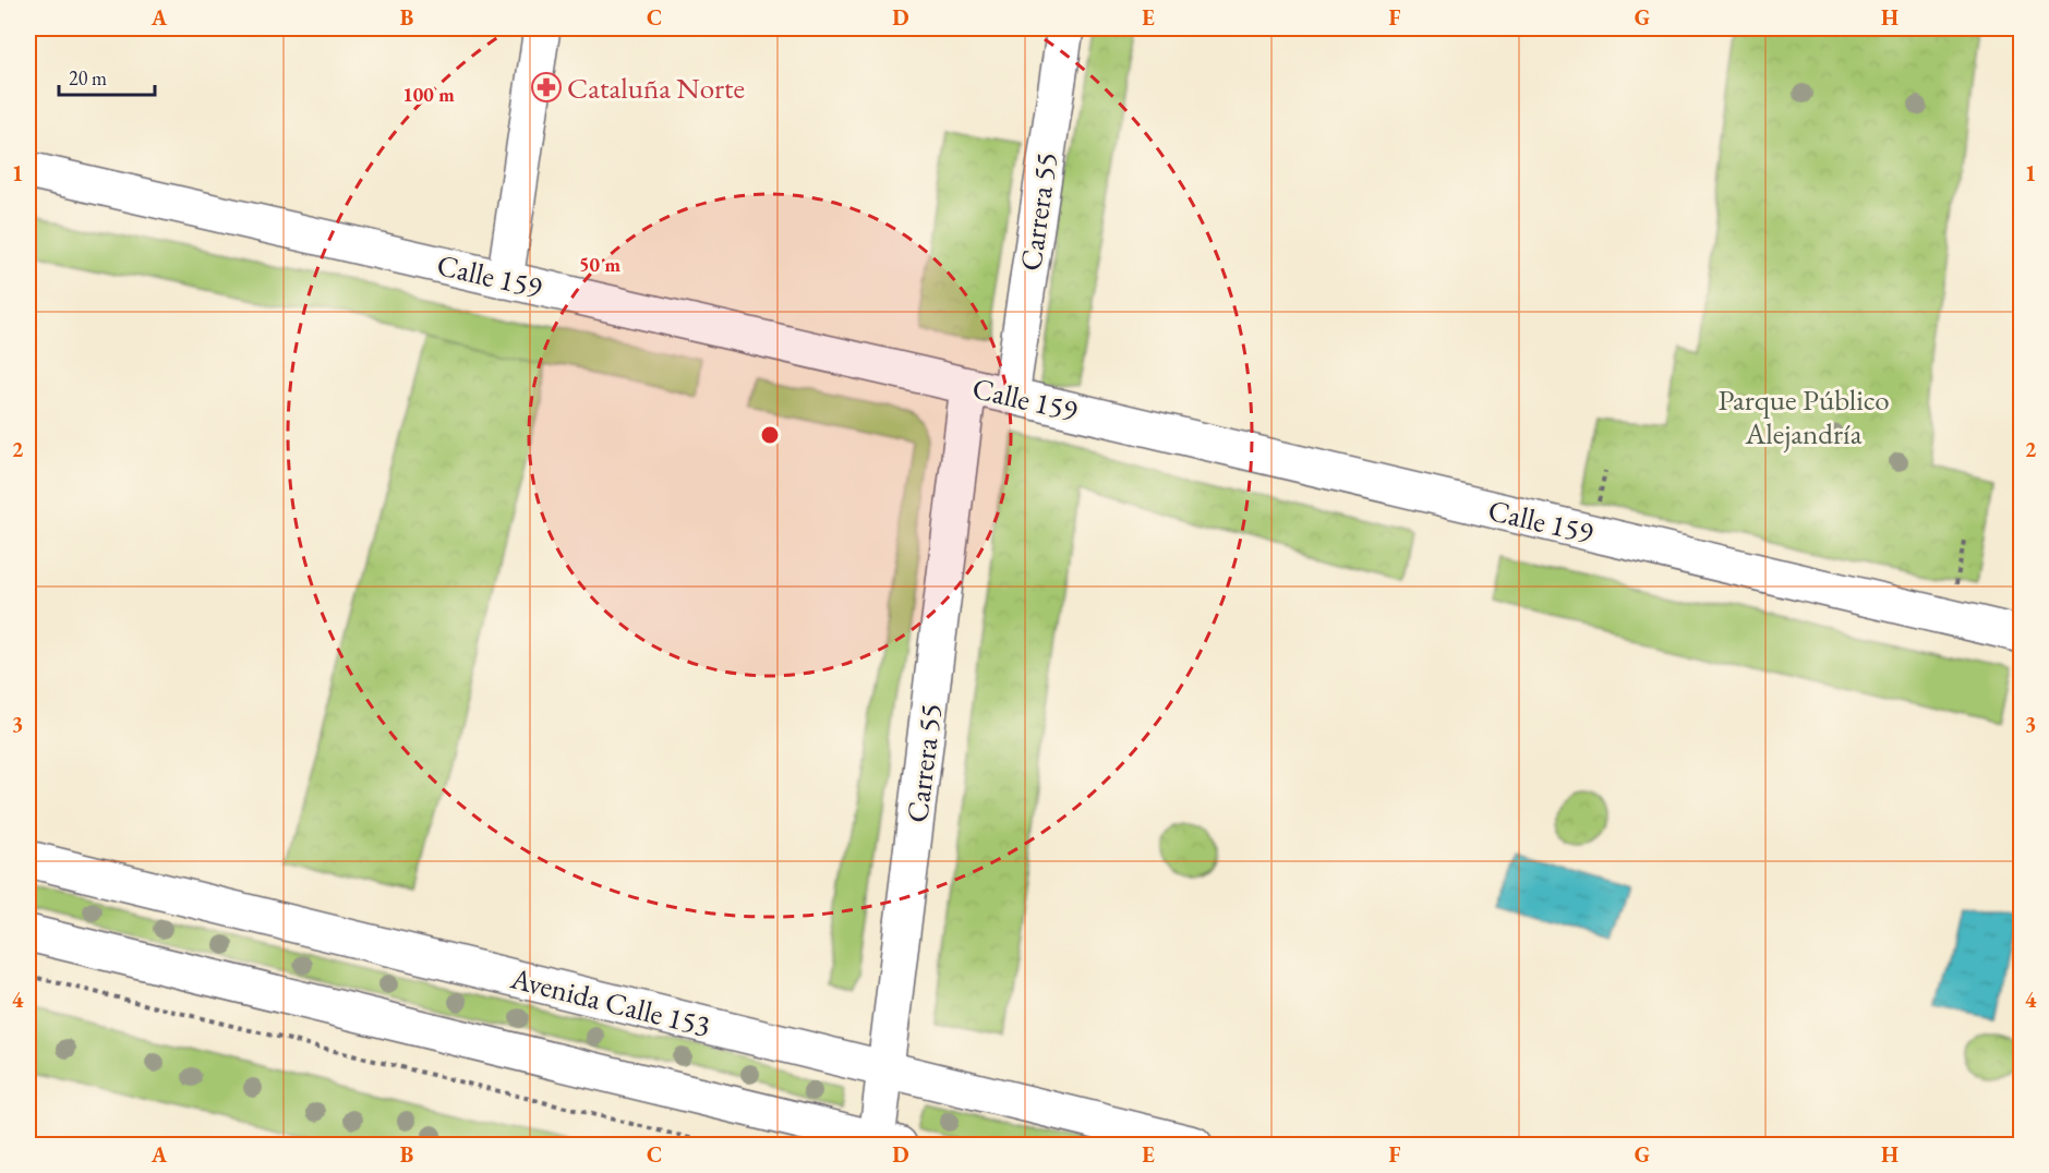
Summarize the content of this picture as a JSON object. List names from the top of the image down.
{
  "streets": {
    "street": ["Carrera 55", "Calle 159", "Avenida Calle 153"]
  },
  "crossings": [
    ["Carrera 55", "Calle 159"],
    ["Carrera 55", "Avenida Calle 153"]
  ],
  "parks": ["Parque Público Alejandría"],
  "places": {
    "pharmacy": ["Cataluña Norte"]
  },
  "scale_bar": "20 m",
  "grid": {
    "columns": [
      "A",
      "B",
      "C",
      "D",
      "E",
      "F",
      "G",
      "H"
    ],
    "rows": [
      "1",
      "2",
      "3",
      "4"
    ]
  },
  "rings": ["100 m", "50 m"]
}
